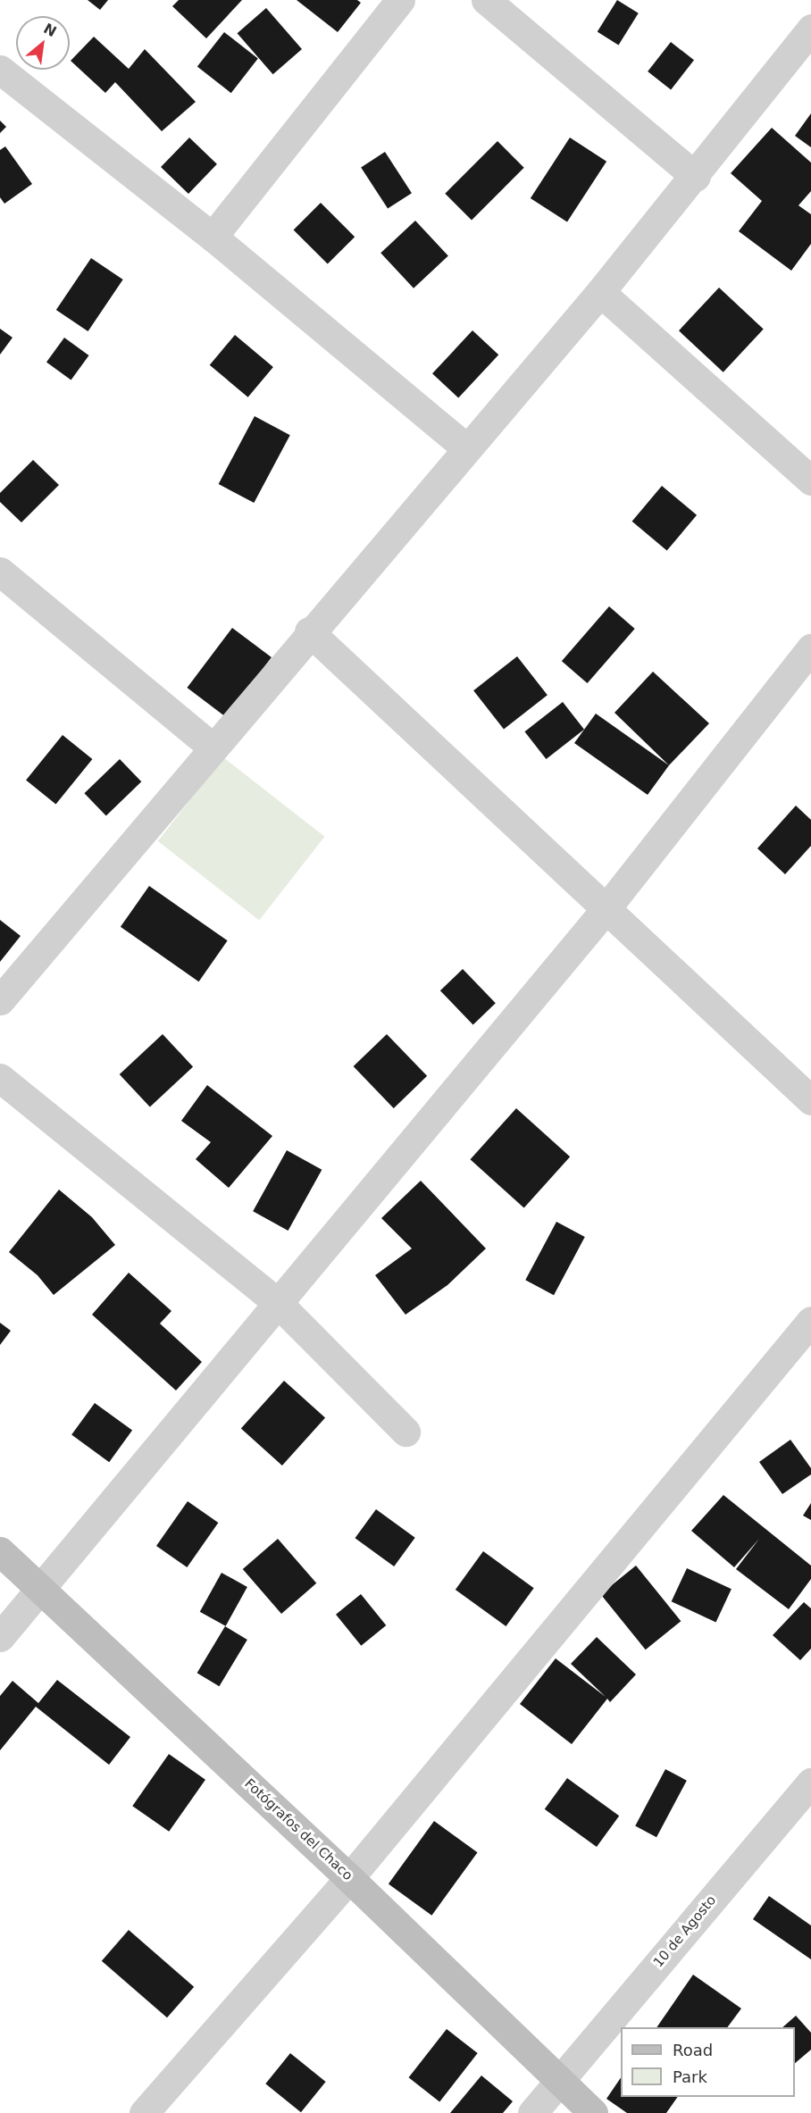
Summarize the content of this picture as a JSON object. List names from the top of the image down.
{
  "streets": {
    "street": ["Fotógrafos del Chaco", "10 de Agosto"]
  },
  "crossings": [
    ["Fotógrafos del Chaco", "10 de Agosto"]
  ],
  "legend": ["Road", "Park"],
  "north": "top right"
}
